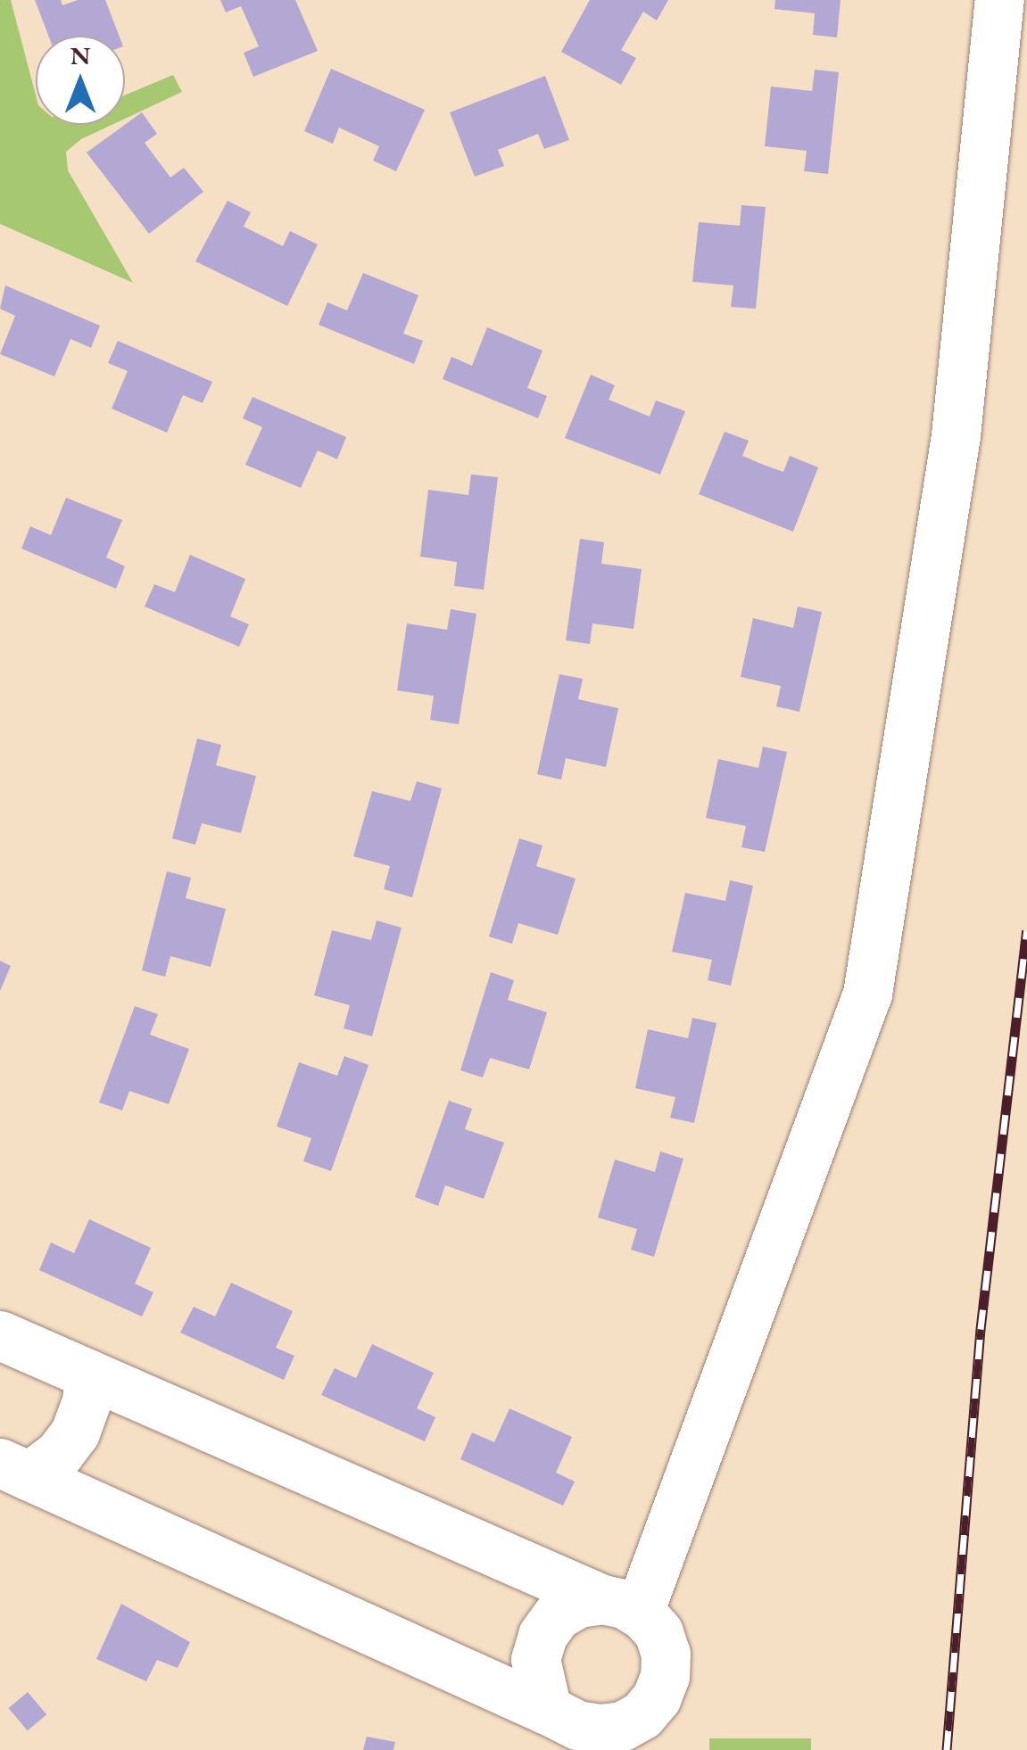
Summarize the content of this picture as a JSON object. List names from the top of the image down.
{
  "north": "top"
}
